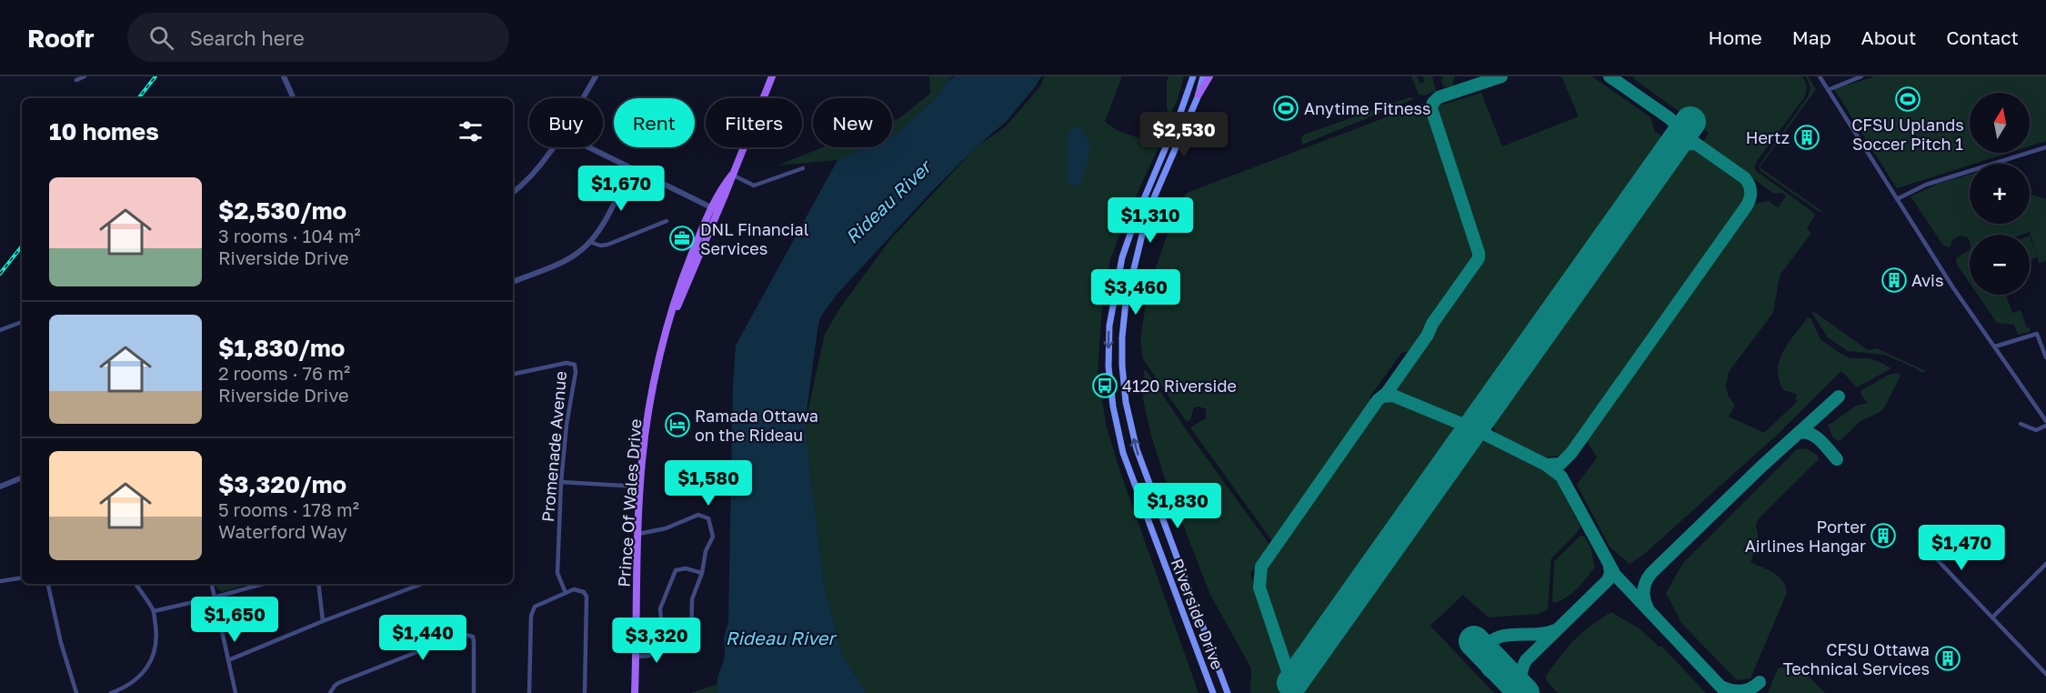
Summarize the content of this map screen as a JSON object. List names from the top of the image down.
{
  "streets": {
    "main road": ["Prince Of Wales Drive", "Riverside Drive"],
    "street": ["Promenade Avenue"]
  },
  "water": ["Rideau River"],
  "places": {
    "sports": ["CFSU Uplands Soccer Pitch 1", "Anytime Fitness"],
    "building": [
      "Hertz",
      "Avis",
      "Porter Airlines Hangar",
      "CFSU Ottawa Technical Services"
    ],
    "office": ["DNL Financial Services"],
    "bus stop": ["4120 Riverside"],
    "hotel": ["Ramada Ottawa on the Rideau"]
  },
  "north": "top",
  "page": {
    "header": "Roofr",
    "search": "Search here",
    "nav": [
      "Home",
      "Map",
      "About",
      "Contact"
    ],
    "map_buttons": ["+", "−"],
    "chip": [
      "Buy",
      "Rent",
      "Filters",
      "New"
    ],
    "heading": "10 homes",
    "price": [
      "$2,530",
      "$1,670",
      "$1,310",
      "$3,460",
      "$1,580",
      "$1,830",
      "$1,470",
      "$1,650",
      "$1,440",
      "$3,320"
    ],
    "list": [
      {
        "name": "$2,530/mo",
        "note": "3 rooms · 104 m² · Riverside Drive"
      },
      {
        "name": "$1,830/mo",
        "note": "2 rooms · 76 m² · Riverside Drive"
      },
      {
        "name": "$3,320/mo",
        "note": "5 rooms · 178 m² · Waterford Way"
      }
    ]
  }
}
